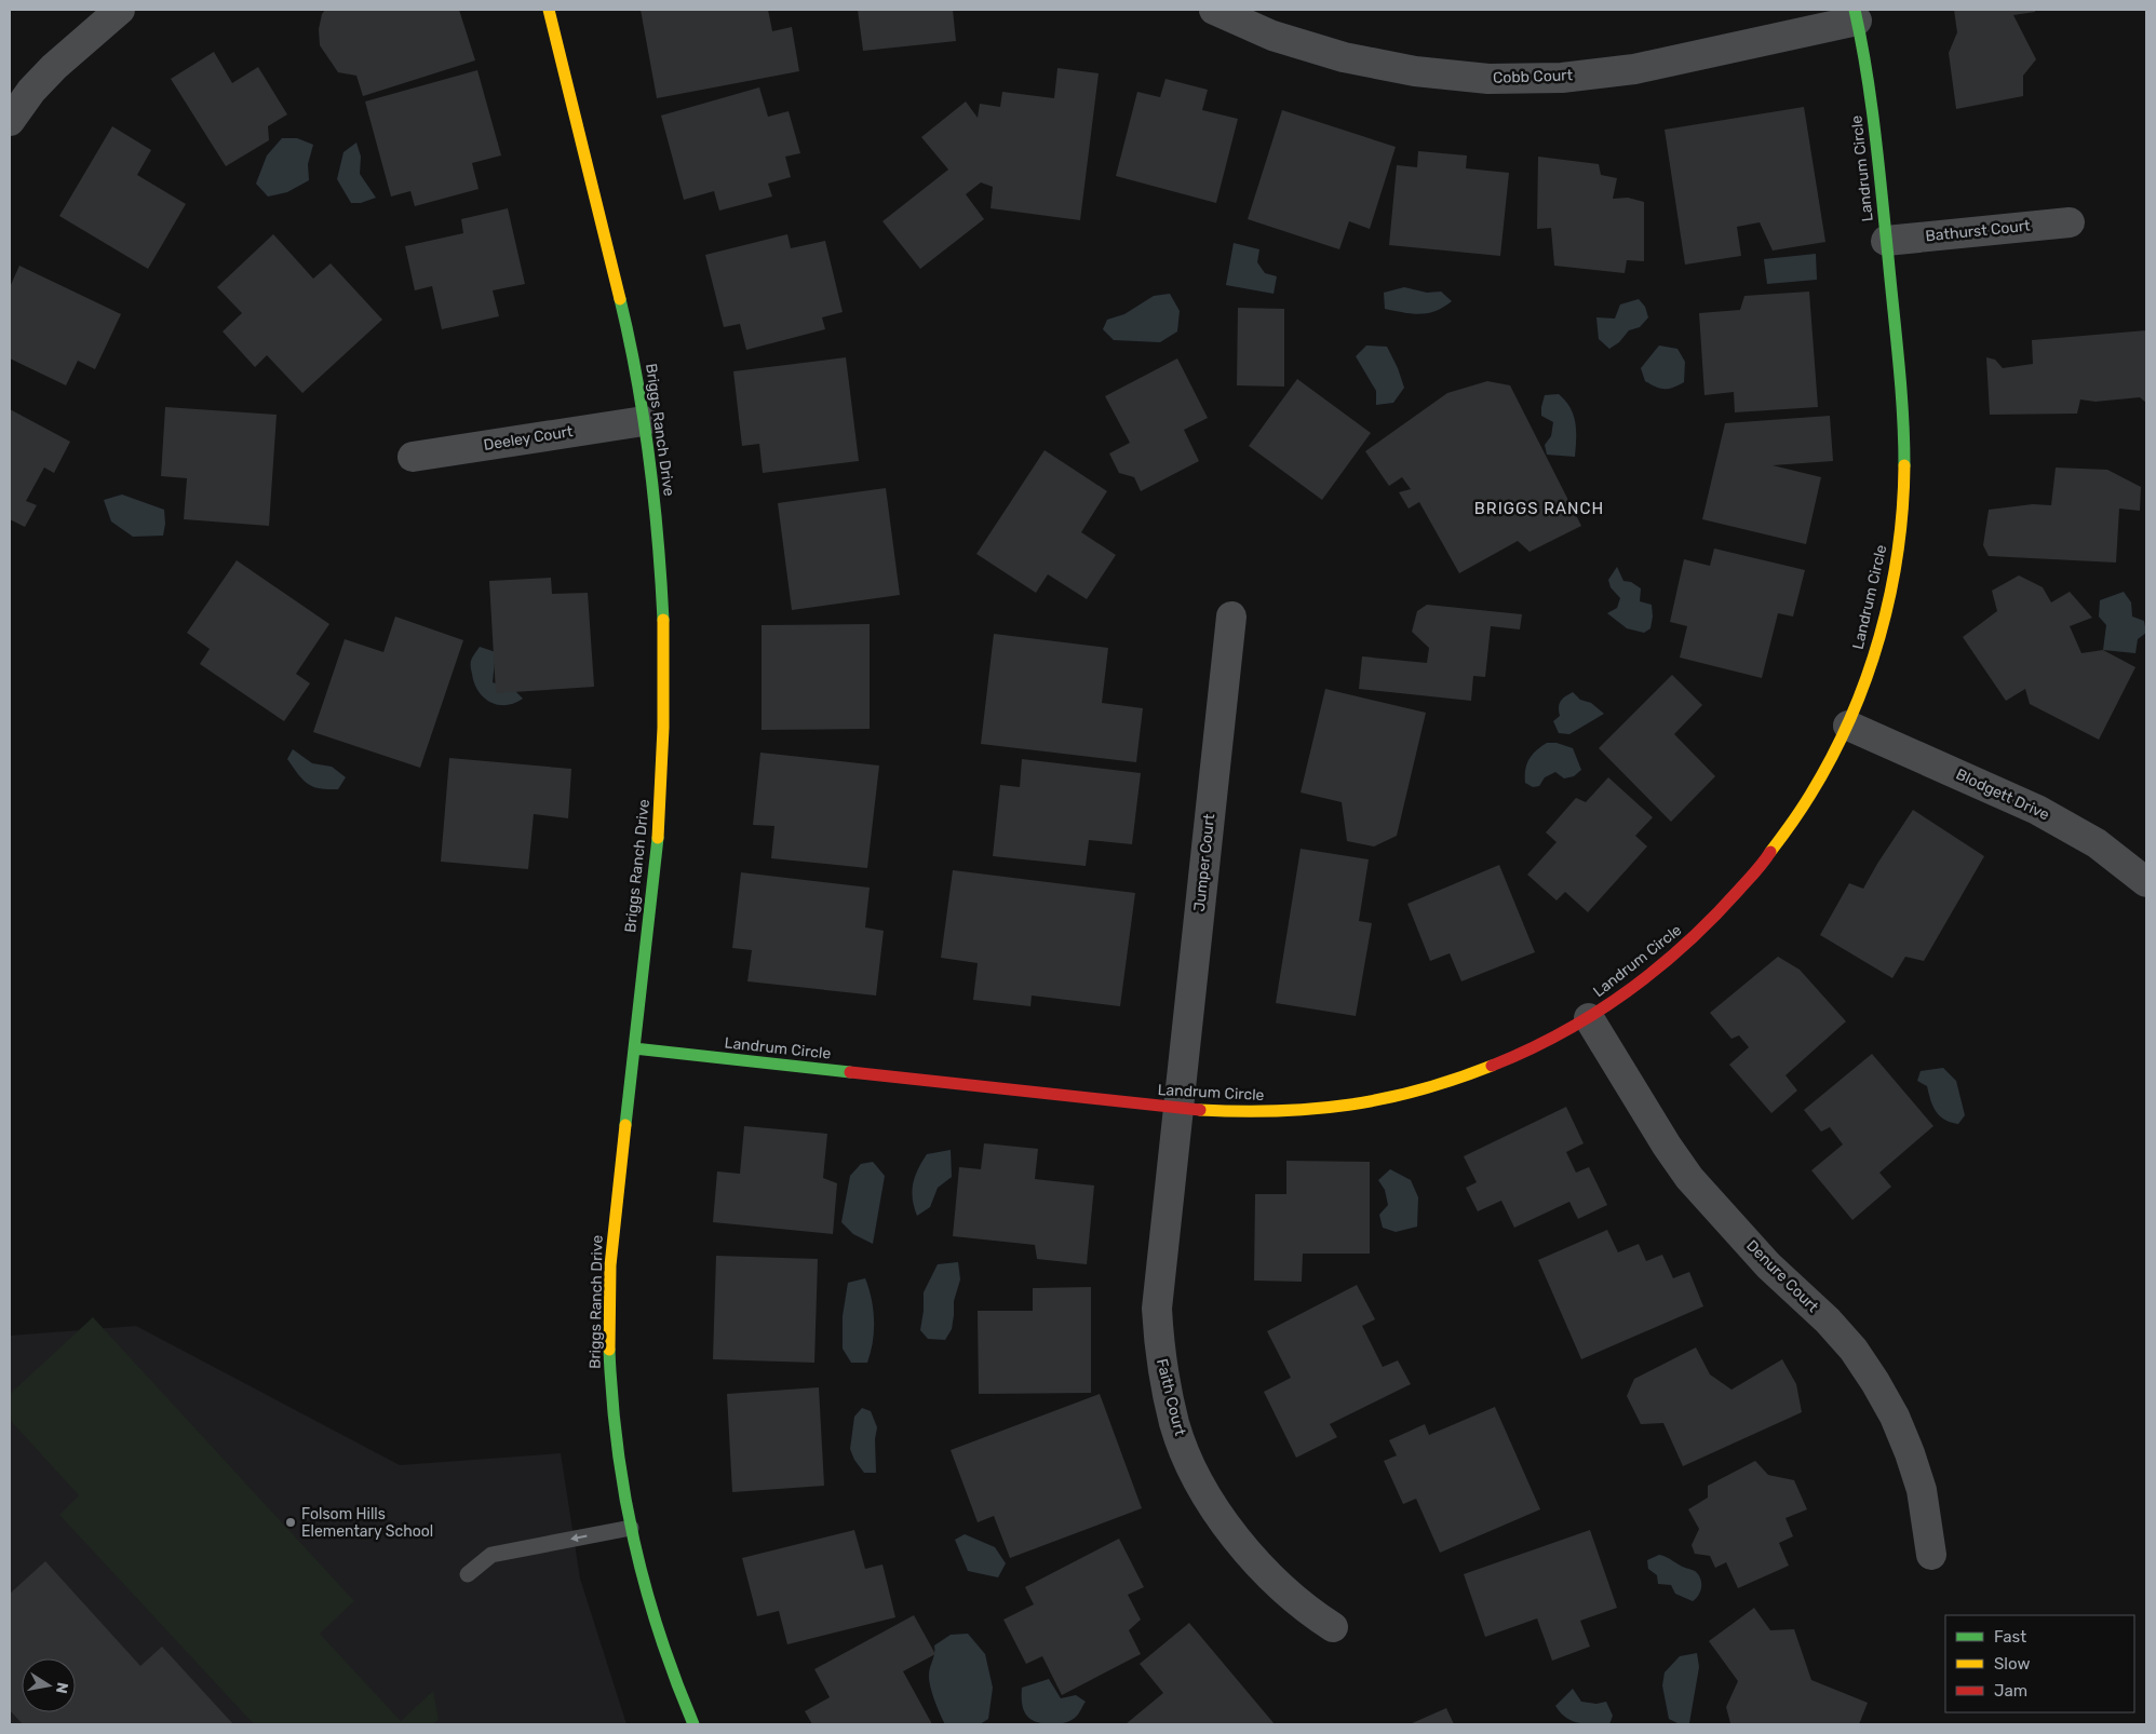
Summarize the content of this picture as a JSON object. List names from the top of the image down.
{
  "streets": {
    "street": [
      "Cobb Court",
      "Landrum Circle",
      "Bathurst Court",
      "Briggs Ranch Drive",
      "Deeley Court",
      "Blodgett Drive",
      "Jumper Court",
      "Denure Court",
      "Faith Court"
    ]
  },
  "crossings": [
    ["Cobb Court", "Landrum Circle"],
    ["Landrum Circle", "Bathurst Court"],
    ["Landrum Circle", "Briggs Ranch Drive"],
    ["Landrum Circle", "Blodgett Drive"],
    ["Landrum Circle", "Jumper Court"],
    ["Landrum Circle", "Denure Court"],
    ["Landrum Circle", "Faith Court"],
    ["Briggs Ranch Drive", "Deeley Court"],
    ["Jumper Court", "Faith Court"]
  ],
  "districts": ["BRIGGS RANCH"],
  "places": ["Folsom Hills Elementary School"],
  "legend": ["Fast", "Slow", "Jam"],
  "north": "right"
}
